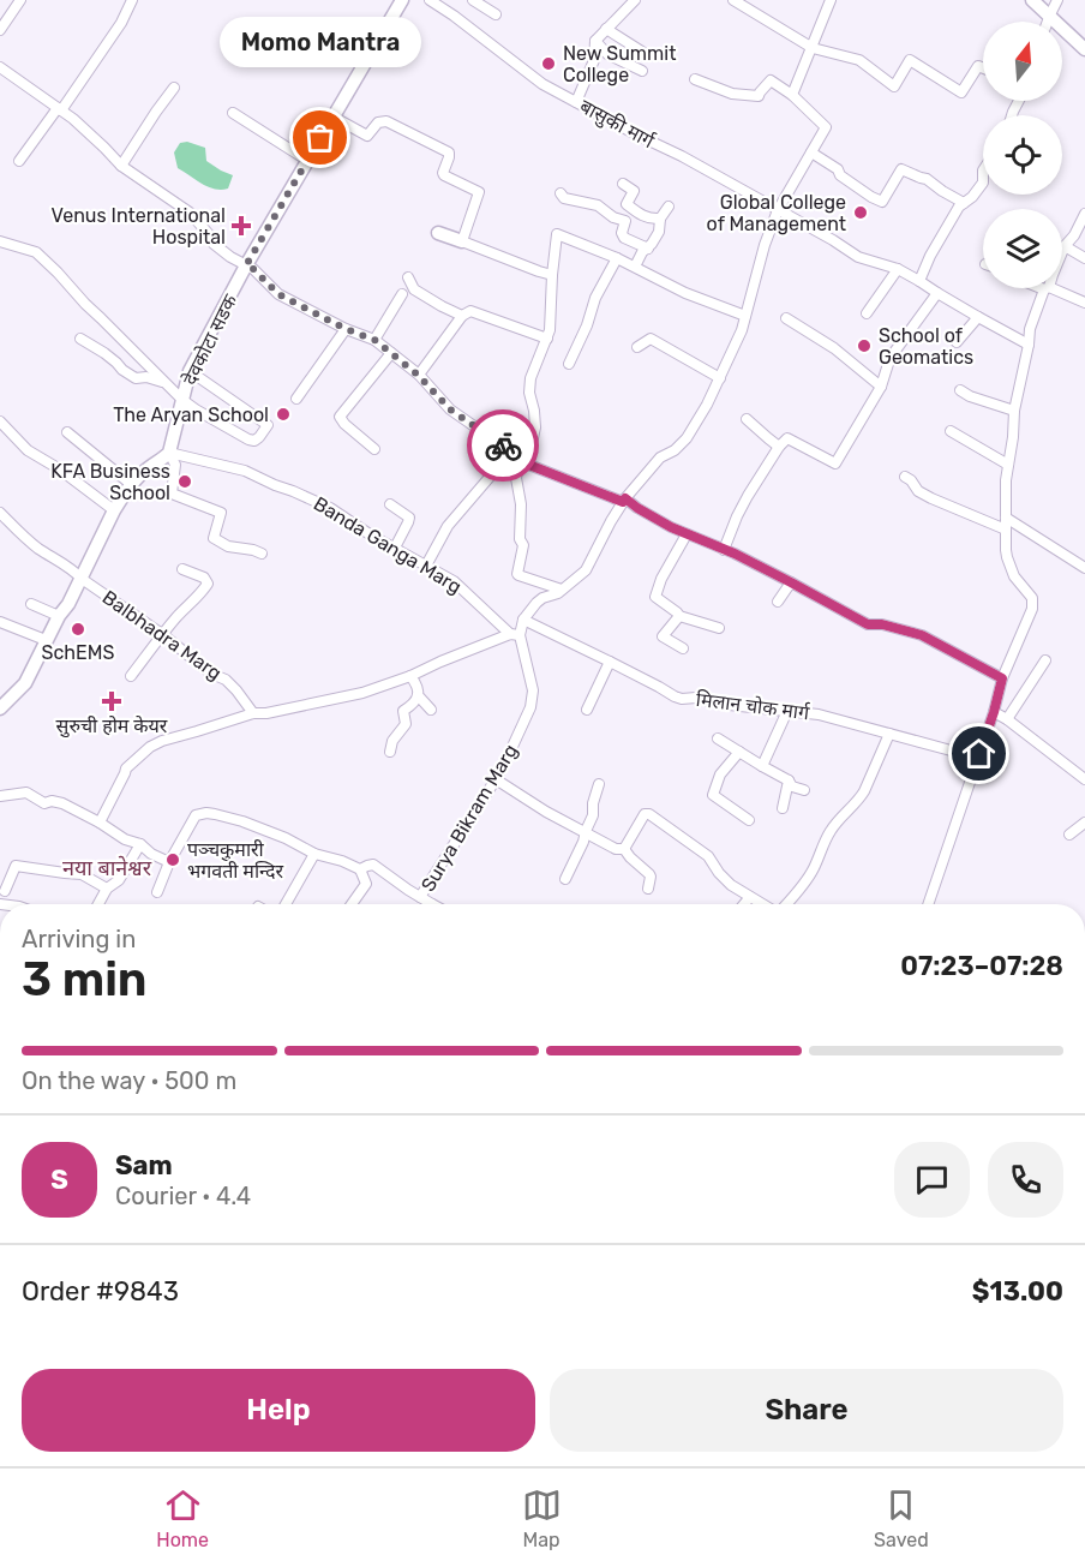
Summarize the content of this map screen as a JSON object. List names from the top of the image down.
{
  "streets": {
    "main road": ["देवकोटा सडक"],
    "street": [
      "बासुकी मार्ग",
      "Banda Ganga Marg",
      "Balbhadra Marg",
      "मिलान चोक मार्ग",
      "Surya Bikram Marg"
    ]
  },
  "crossings": [
    ["देवकोटा सडक", "Banda Ganga Marg"],
    ["Banda Ganga Marg", "Surya Bikram Marg"]
  ],
  "districts": ["नया बानेश्वर"],
  "places": {
    "other": [
      "New Summit College",
      "Momo Mantra",
      "Global College of Management",
      "School of Geomatics",
      "The Aryan School",
      "KFA Business School",
      "SchEMS",
      "पञ्चकुमारी भगवती मन्दिर"
    ],
    "health": ["Venus International Hospital", "सुरुची होम केयर"]
  },
  "north": "top",
  "page": {
    "bubble": "Momo Mantra",
    "heading": ["3 min", "Arriving in", "07:23–07:28"],
    "panel": [
      "Sam",
      "Courier · 4.4",
      "Order #9843",
      "$13.00"
    ],
    "bar": "On the way · 500 m",
    "round": "S",
    "buttons": ["Help", "Share"],
    "tabs": ["Home", "Map", "Saved"]
  }
}
